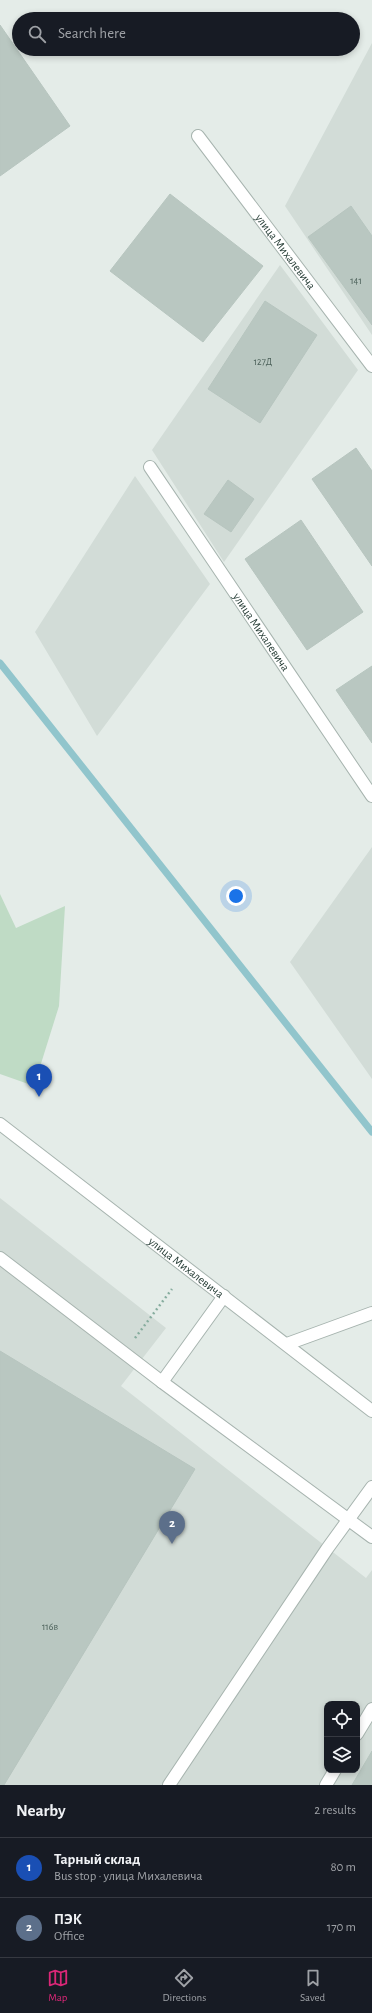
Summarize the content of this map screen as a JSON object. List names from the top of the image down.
{
  "streets": {
    "street": ["улица Михалевича"]
  },
  "house_numbers": ["141", "127Д", "116в"],
  "page": {
    "search": "Search here",
    "pins": ["1", "2"],
    "heading": ["Nearby", "2 results"],
    "list": [
      {
        "mark": "1",
        "name": "Тарный склад",
        "note": "Bus stop · улица Михалевича",
        "value": "80 m"
      },
      {
        "mark": "2",
        "name": "ПЭК",
        "note": "Office",
        "value": "170 m"
      }
    ],
    "nav": ["Map", "Directions", "Saved"]
  }
}
